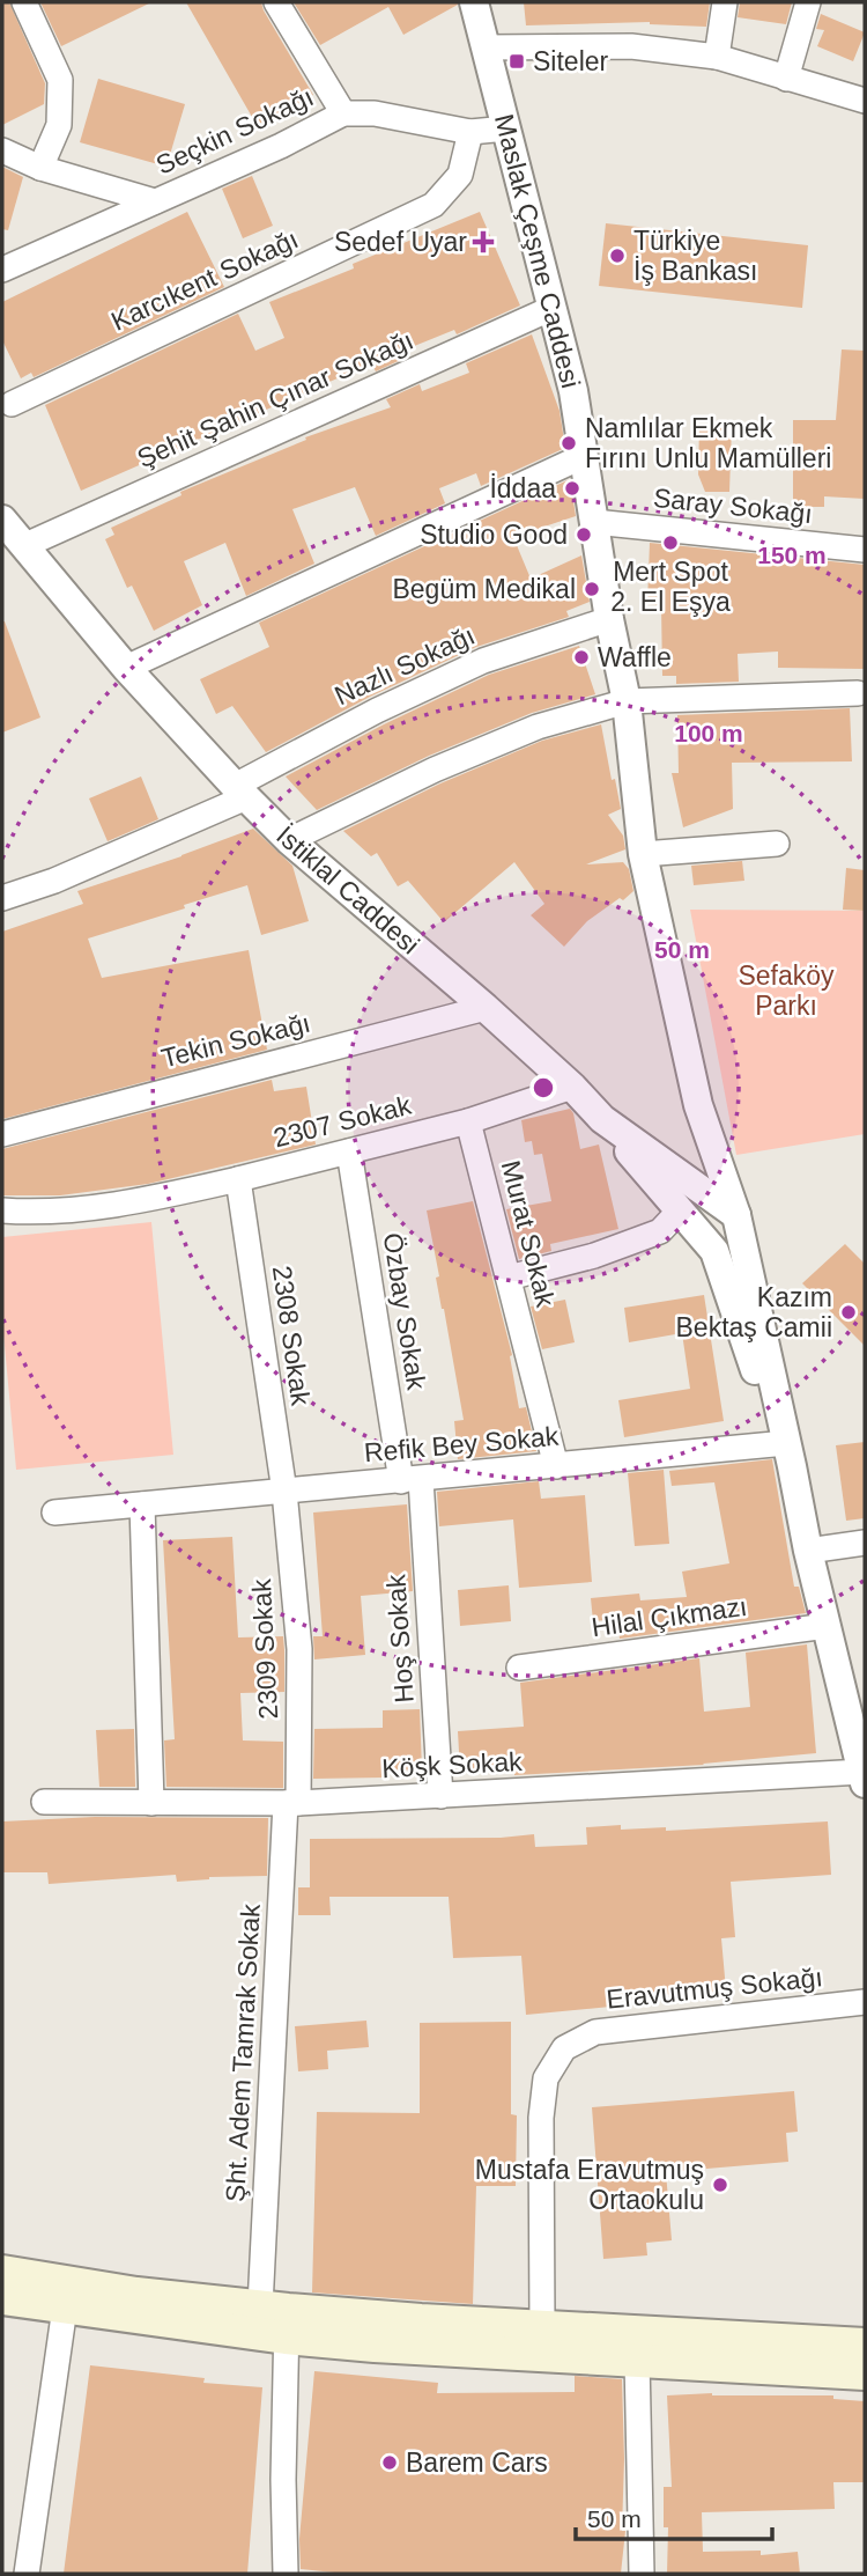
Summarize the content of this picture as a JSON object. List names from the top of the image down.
{
  "streets": {
    "street": [
      "Seçkin Sokağı",
      "Maslak Çeşme Caddesi",
      "Karcıkent Sokağı",
      "Şehit Şahin Çınar Sokağı",
      "Saray Sokağı",
      "Nazlı Sokağı",
      "İstiklal Caddesi",
      "Tekin Sokağı",
      "2307 Sokak",
      "Murat Sokak",
      "Özbay Sokak",
      "2308 Sokak",
      "Refik Bey Sokak",
      "Hilal Çıkmazı",
      "Hoş Sokak",
      "2309 Sokak",
      "Köşk Sokak",
      "Eravutmuş Sokağı",
      "Şht. Adem Tamrak Sokak"
    ]
  },
  "crossings": [
    ["Seçkin Sokağı", "Maslak Çeşme Caddesi"],
    ["Seçkin Sokağı", "Karcıkent Sokağı"],
    ["Maslak Çeşme Caddesi", "Şehit Şahin Çınar Sokağı"],
    ["Maslak Çeşme Caddesi", "Saray Sokağı"],
    ["Maslak Çeşme Caddesi", "Nazlı Sokağı"],
    ["Maslak Çeşme Caddesi", "İstiklal Caddesi"],
    ["Maslak Çeşme Caddesi", "Refik Bey Sokak"],
    ["Şehit Şahin Çınar Sokağı", "İstiklal Caddesi"],
    ["Nazlı Sokağı", "İstiklal Caddesi"],
    ["İstiklal Caddesi", "Tekin Sokağı"],
    ["2307 Sokak", "Murat Sokak"],
    ["2307 Sokak", "Özbay Sokak"],
    ["2307 Sokak", "2308 Sokak"],
    ["Murat Sokak", "Refik Bey Sokak"],
    ["Özbay Sokak", "Refik Bey Sokak"],
    ["Özbay Sokak", "Hoş Sokak"],
    ["2308 Sokak", "Refik Bey Sokak"],
    ["2308 Sokak", "2309 Sokak"],
    ["Refik Bey Sokak", "Hoş Sokak"],
    ["Refik Bey Sokak", "2309 Sokak"],
    ["Hoş Sokak", "Köşk Sokak"],
    ["2309 Sokak", "Köşk Sokak"],
    ["2309 Sokak", "Şht. Adem Tamrak Sokak"],
    ["Köşk Sokak", "Şht. Adem Tamrak Sokak"]
  ],
  "parks": ["Sefaköy Parkı"],
  "places": {
    "transit": ["Siteler"],
    "health": ["Sedef Uyar"],
    "other": [
      "Türkiye İş Bankası",
      "Namlılar Ekmek Fırını Unlu Mamülleri",
      "İddaa",
      "Studio Good",
      "Mert Spot 2. El Eşya",
      "Begüm Medikal",
      "Waffle",
      "Kazım Bektaş Camii",
      "Mustafa Eravutmuş Ortaokulu",
      "Barem Cars"
    ]
  },
  "scale_bar": "50 m",
  "rings": ["150 m", "100 m", "50 m"]
}
